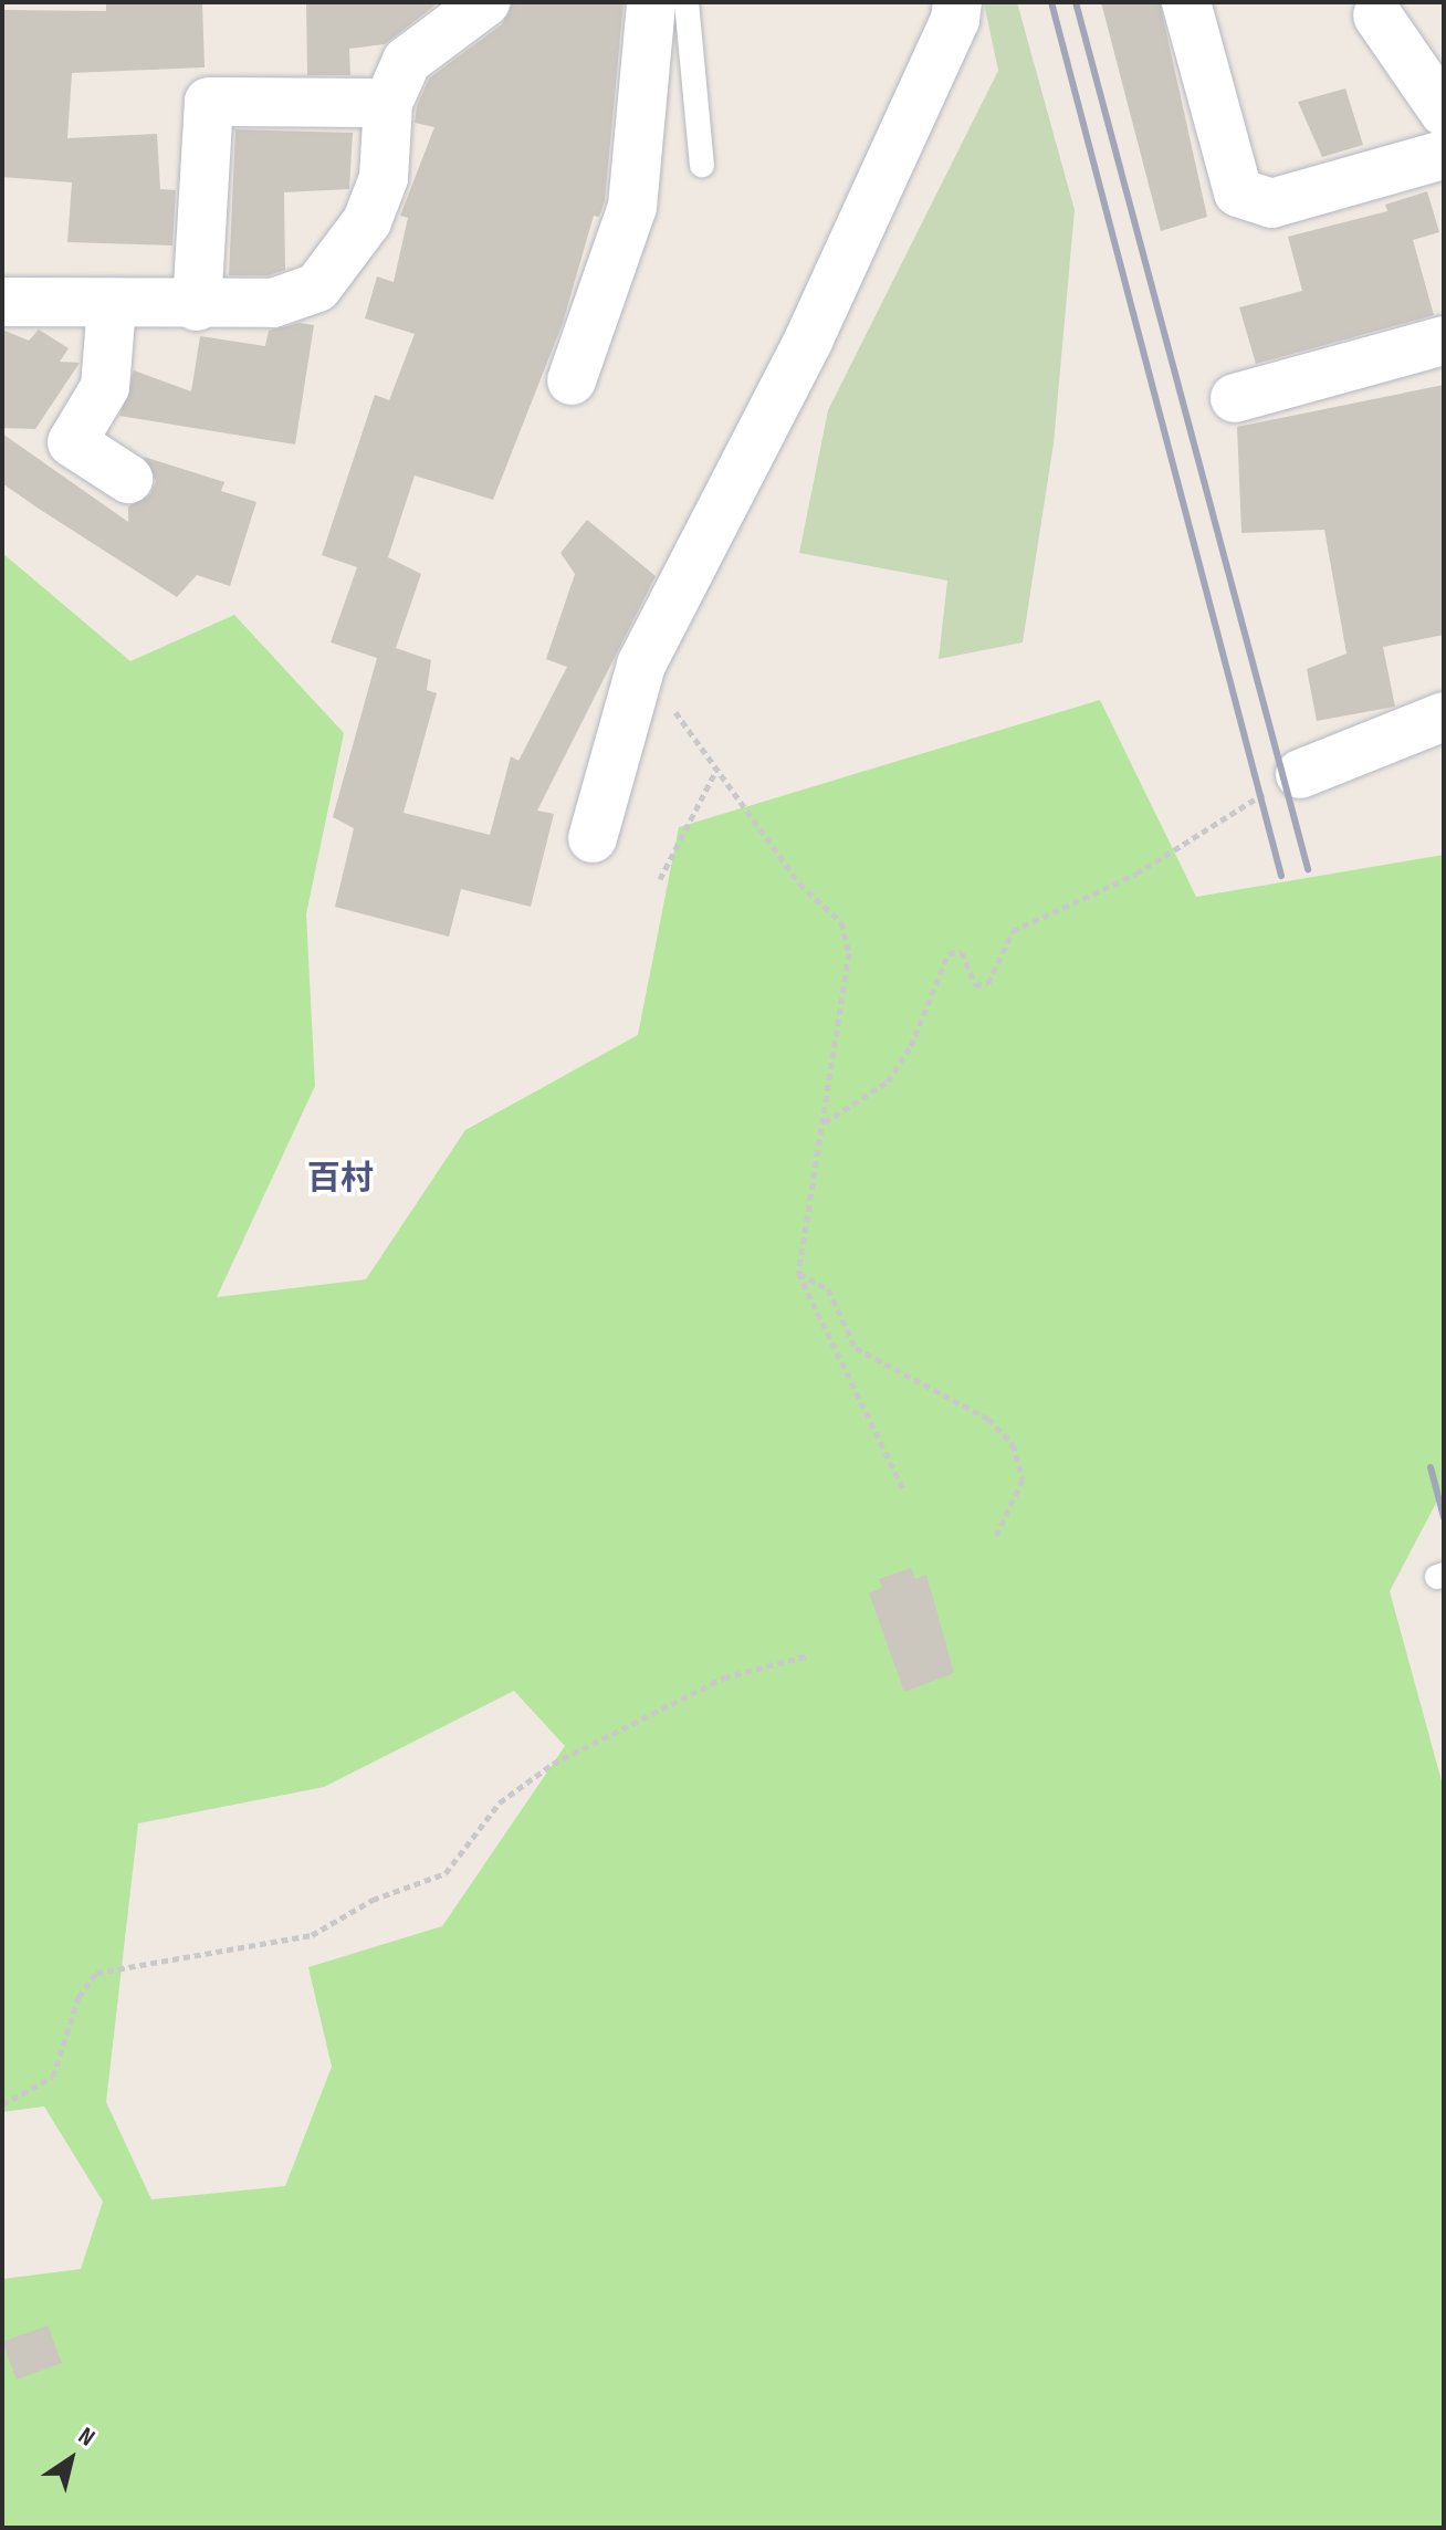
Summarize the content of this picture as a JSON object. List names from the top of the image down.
{
  "districts": ["百村"],
  "north": "top right"
}
